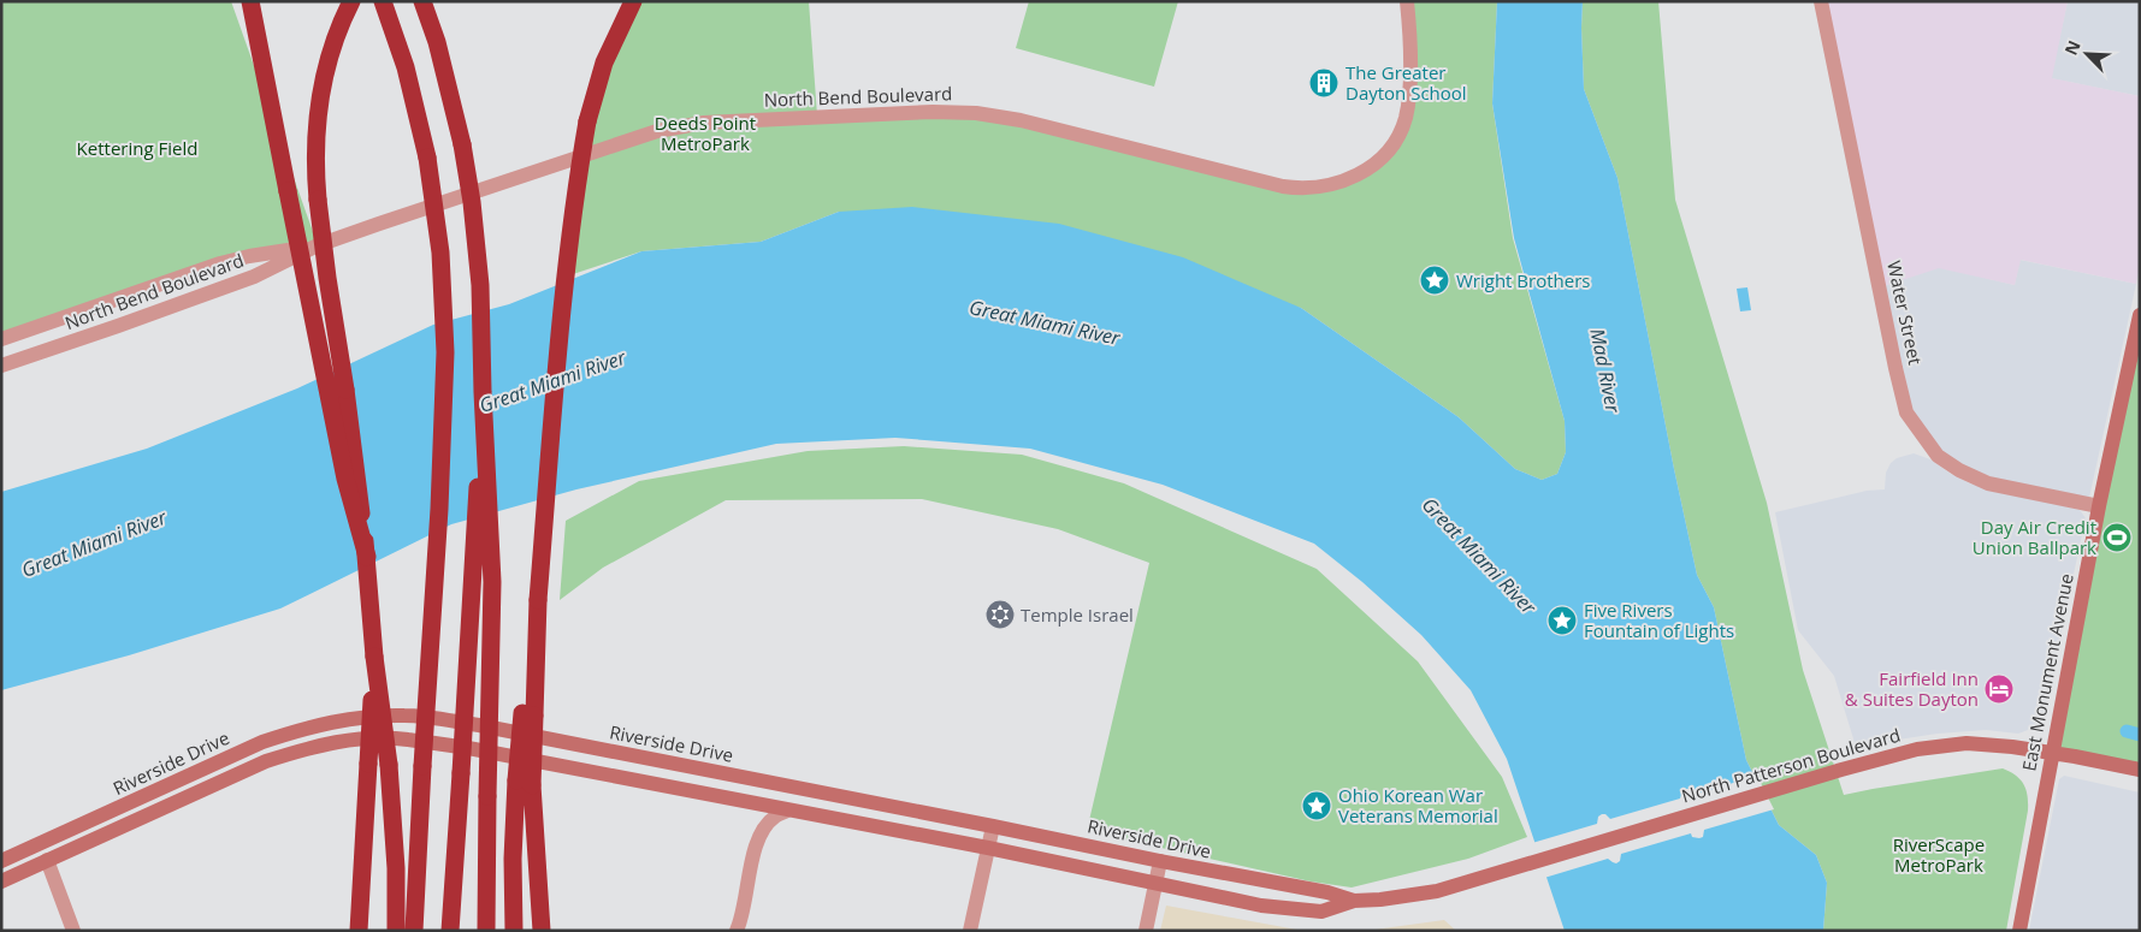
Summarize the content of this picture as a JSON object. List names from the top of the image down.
{
  "streets": {
    "main road": ["East Monument Avenue", "Riverside Drive", "North Patterson Boulevard"],
    "street": ["North Bend Boulevard", "Water Street"]
  },
  "crossings": [
    ["Water Street", "East Monument Avenue"],
    ["East Monument Avenue", "North Patterson Boulevard"],
    ["Riverside Drive", "North Patterson Boulevard"]
  ],
  "water": ["Great Miami River", "Mad River"],
  "parks": ["Deeds Point MetroPark", "Kettering Field", "RiverScape MetroPark"],
  "places": {
    "building": ["The Greater Dayton School"],
    "place": ["Wright Brothers", "Five Rivers Fountain of Lights", "Ohio Korean War Veterans Memorial"],
    "sports": ["Day Air Credit Union Ballpark"],
    "synagogue": ["Temple Israel"],
    "hotel": ["Fairfield Inn & Suites Dayton"]
  },
  "north": "top left"
}
